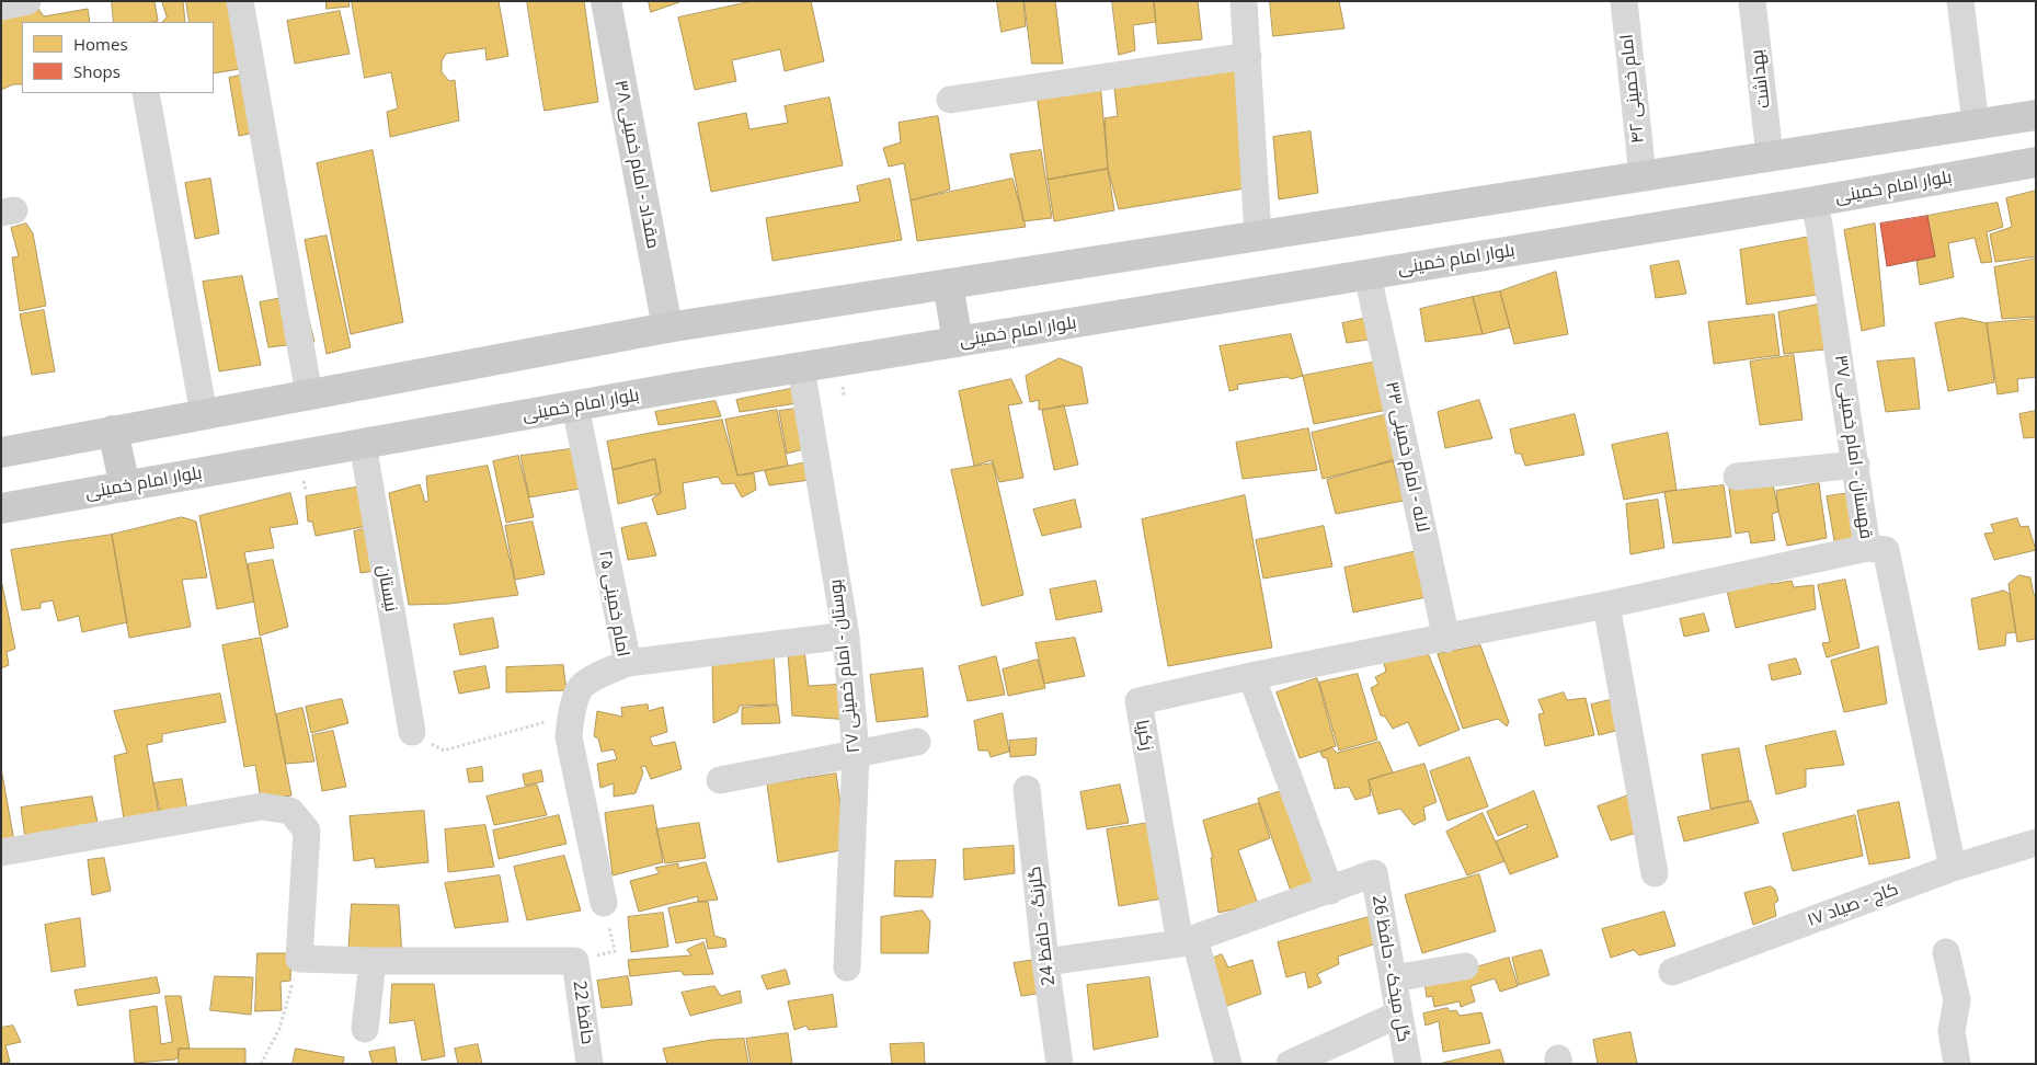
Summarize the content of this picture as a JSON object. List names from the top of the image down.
{
  "streets": {
    "main road": ["بلوار امام خمینی"],
    "street": [
      "بهداشت",
      "امام خمینی ۴۲",
      "مقداد - امام خمینی ۳۸",
      "قهستان - امام خمینی ۳۷",
      "لاله - امام خمینی ۳۳",
      "نیستان",
      "امام خمینی ۲۵",
      "بوستان - امام خمینی ۲۷",
      "زکریا",
      "کاج - صیاد ۱۷",
      "گلرنگ - حافظ 24",
      "گل میخک - حافظ 26",
      "حافظ 22"
    ]
  },
  "crossings": [
    ["بلوار امام خمینی", "قهستان - امام خمینی ۳۷"],
    ["بلوار امام خمینی", "لاله - امام خمینی ۳۳"],
    ["بلوار امام خمینی", "نیستان"],
    ["بلوار امام خمینی", "امام خمینی ۲۵"],
    ["بلوار امام خمینی", "بوستان - امام خمینی ۲۷"],
    ["قهستان - امام خمینی ۳۷", "زکریا"],
    ["قهستان - امام خمینی ۳۷", "کاج - صیاد ۱۷"],
    ["لاله - امام خمینی ۳۳", "زکریا"]
  ],
  "legend": ["Homes", "Shops"]
}
